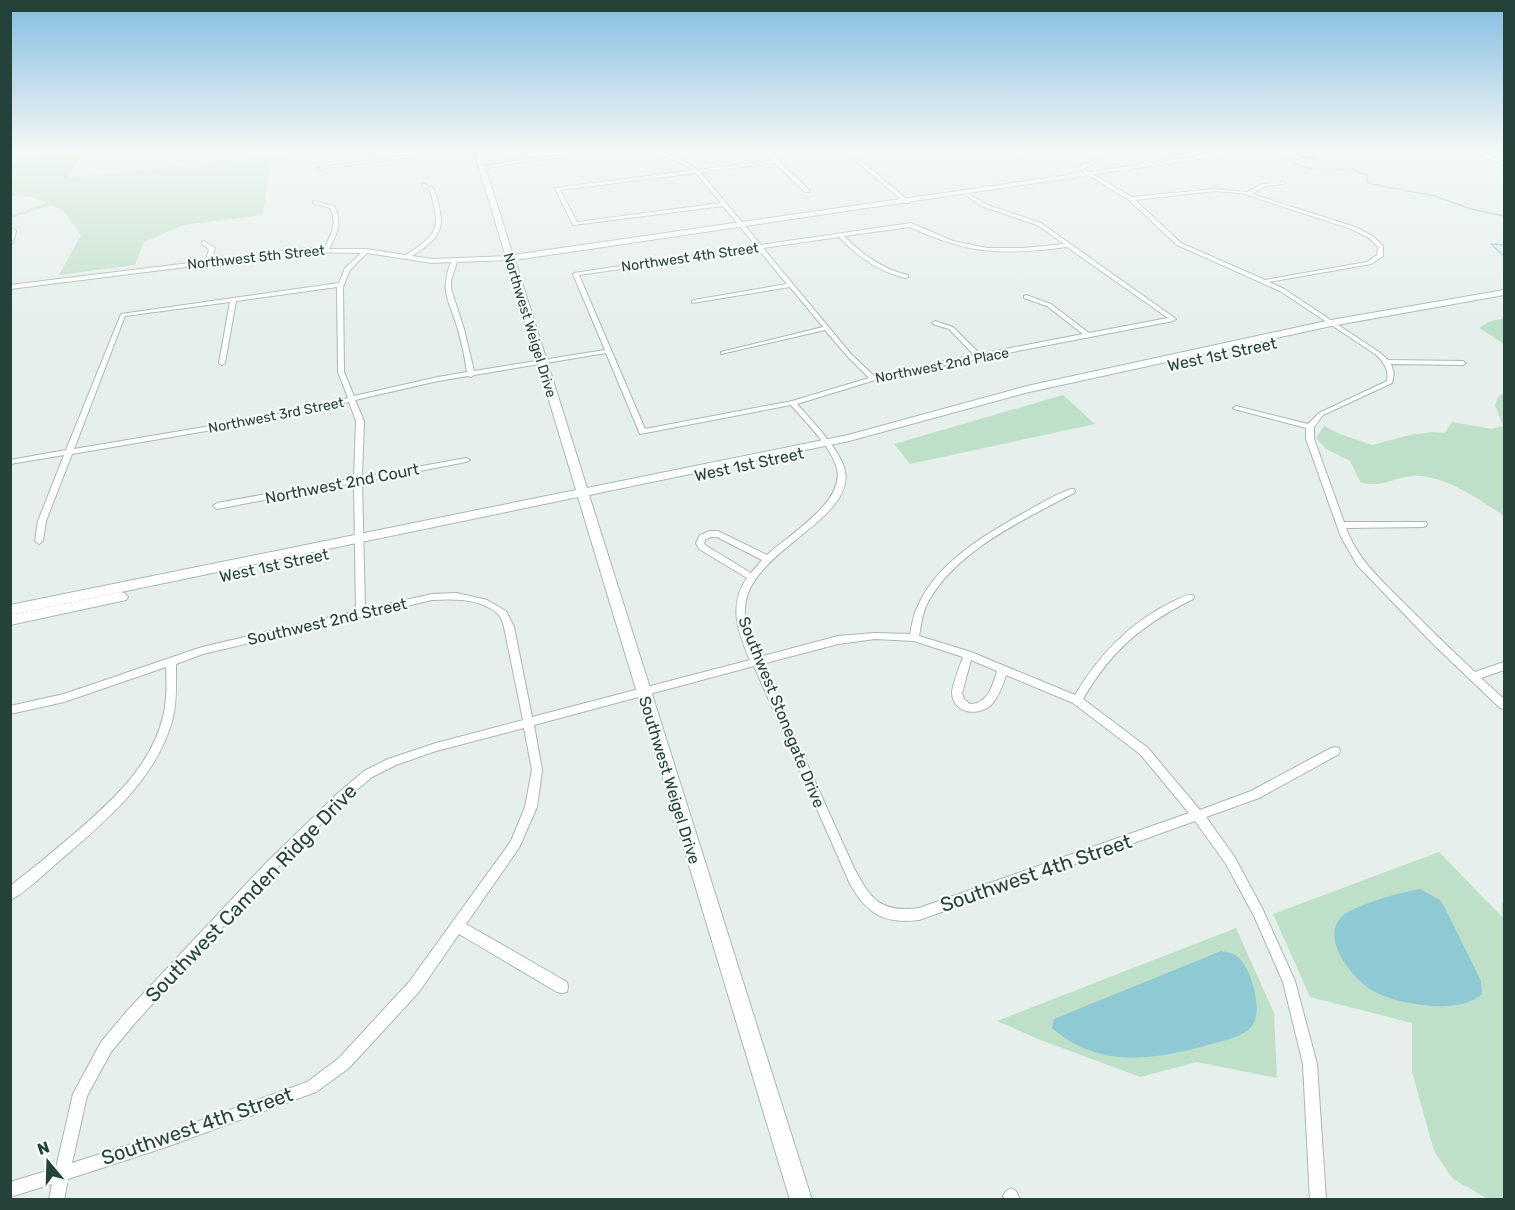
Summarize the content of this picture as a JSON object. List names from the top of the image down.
{
  "streets": {
    "street": [
      "Northwest 5th Street",
      "Northwest 4th Street",
      "Northwest Weigel Drive",
      "West 1st Street",
      "Northwest 2nd Place",
      "Northwest 3rd Street",
      "Northwest 2nd Court",
      "Southwest 2nd Street",
      "Southwest Stonegate Drive",
      "Southwest Weigel Drive",
      "Southwest 4th Street",
      "Southwest Camden Ridge Drive"
    ]
  },
  "crossings": [
    ["Northwest 5th Street", "Northwest Weigel Drive"],
    ["Northwest 4th Street", "Northwest 2nd Place"],
    ["Northwest 4th Street", "Northwest 3rd Street"],
    ["Northwest Weigel Drive", "West 1st Street"],
    ["Northwest Weigel Drive", "Northwest 3rd Street"],
    ["Northwest Weigel Drive", "Southwest Weigel Drive"],
    ["West 1st Street", "Southwest Stonegate Drive"],
    ["West 1st Street", "Southwest Weigel Drive"],
    ["Northwest 2nd Place", "Northwest 3rd Street"],
    ["Northwest 2nd Place", "Southwest Stonegate Drive"],
    ["Southwest 2nd Street", "Southwest 4th Street"],
    ["Southwest Stonegate Drive", "Southwest 4th Street"],
    ["Southwest Stonegate Drive", "Southwest Camden Ridge Drive"],
    ["Southwest Weigel Drive", "Southwest Camden Ridge Drive"],
    ["Southwest 4th Street", "Southwest Camden Ridge Drive"]
  ],
  "north": "top"
}
